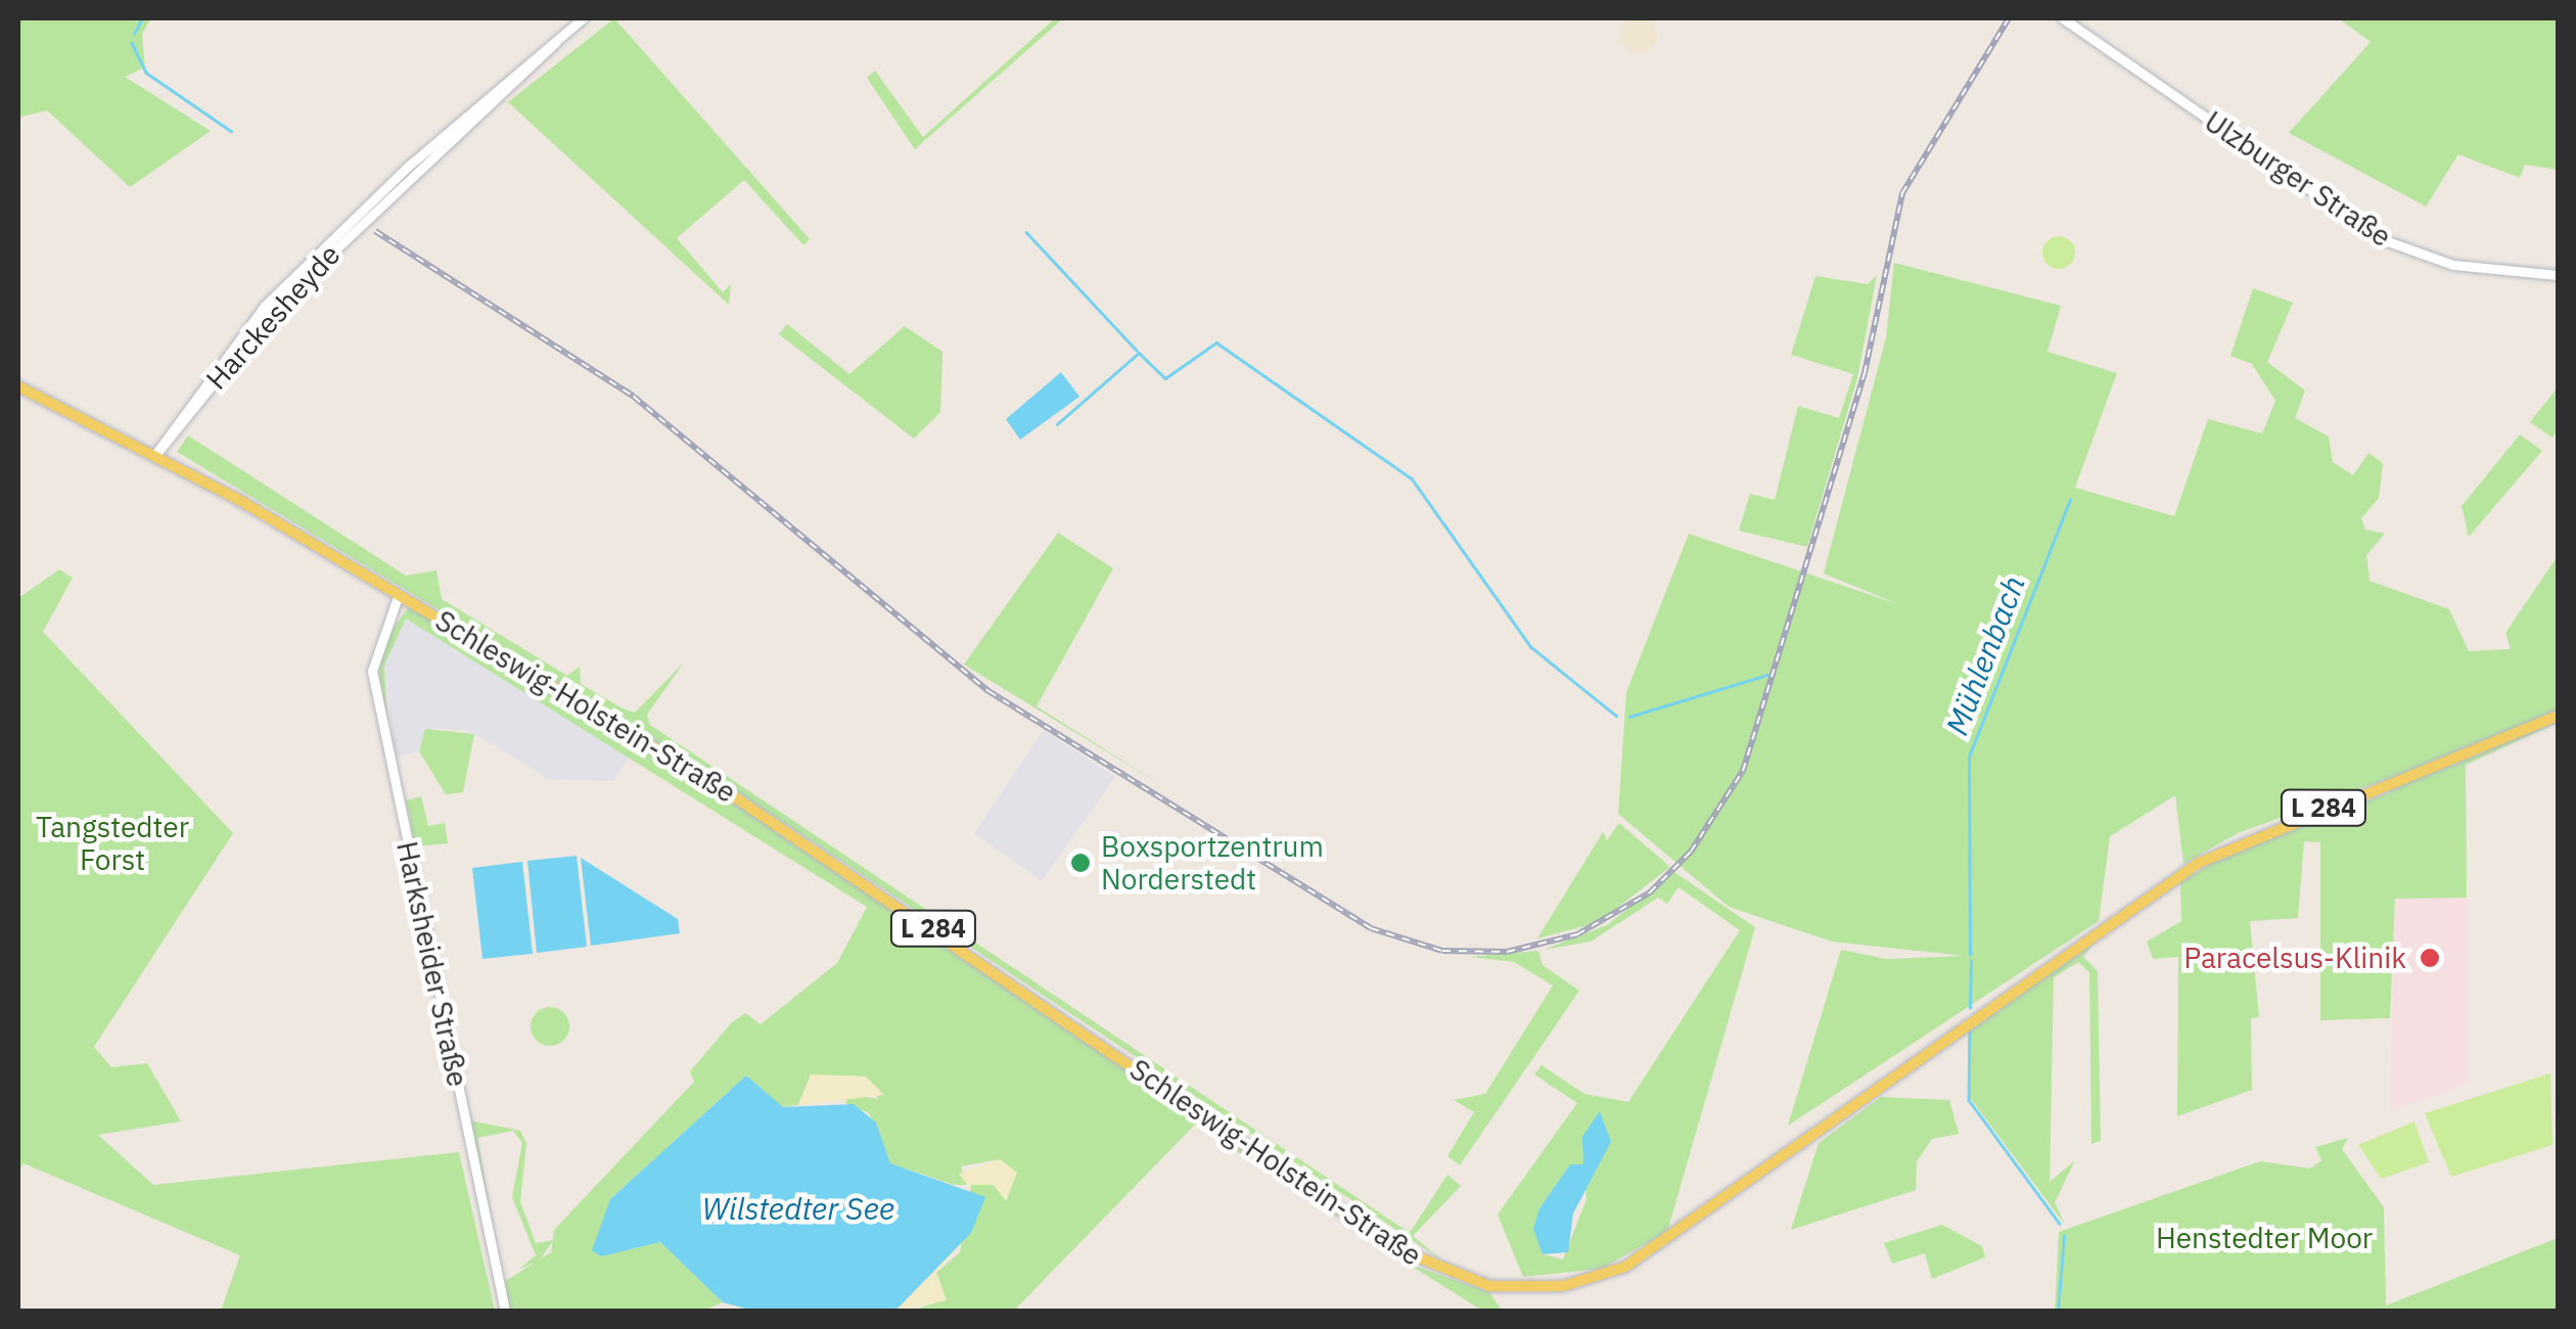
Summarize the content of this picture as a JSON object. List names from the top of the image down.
{
  "streets": {
    "main road": [
      "Ulzburger Straße",
      "Harckesheyde",
      "Schleswig-Holstein-Straße",
      "L 284",
      "Harksheider Straße"
    ]
  },
  "crossings": [
    ["Harckesheyde", "Schleswig-Holstein-Straße"],
    ["Schleswig-Holstein-Straße", "Harksheider Straße"]
  ],
  "water": ["Mühlenbach", "Wilstedter See"],
  "parks": ["Tangstedter Forst", "Henstedter Moor"],
  "places": ["Boxsportzentrum Norderstedt", "Paracelsus-Klinik"]
}
